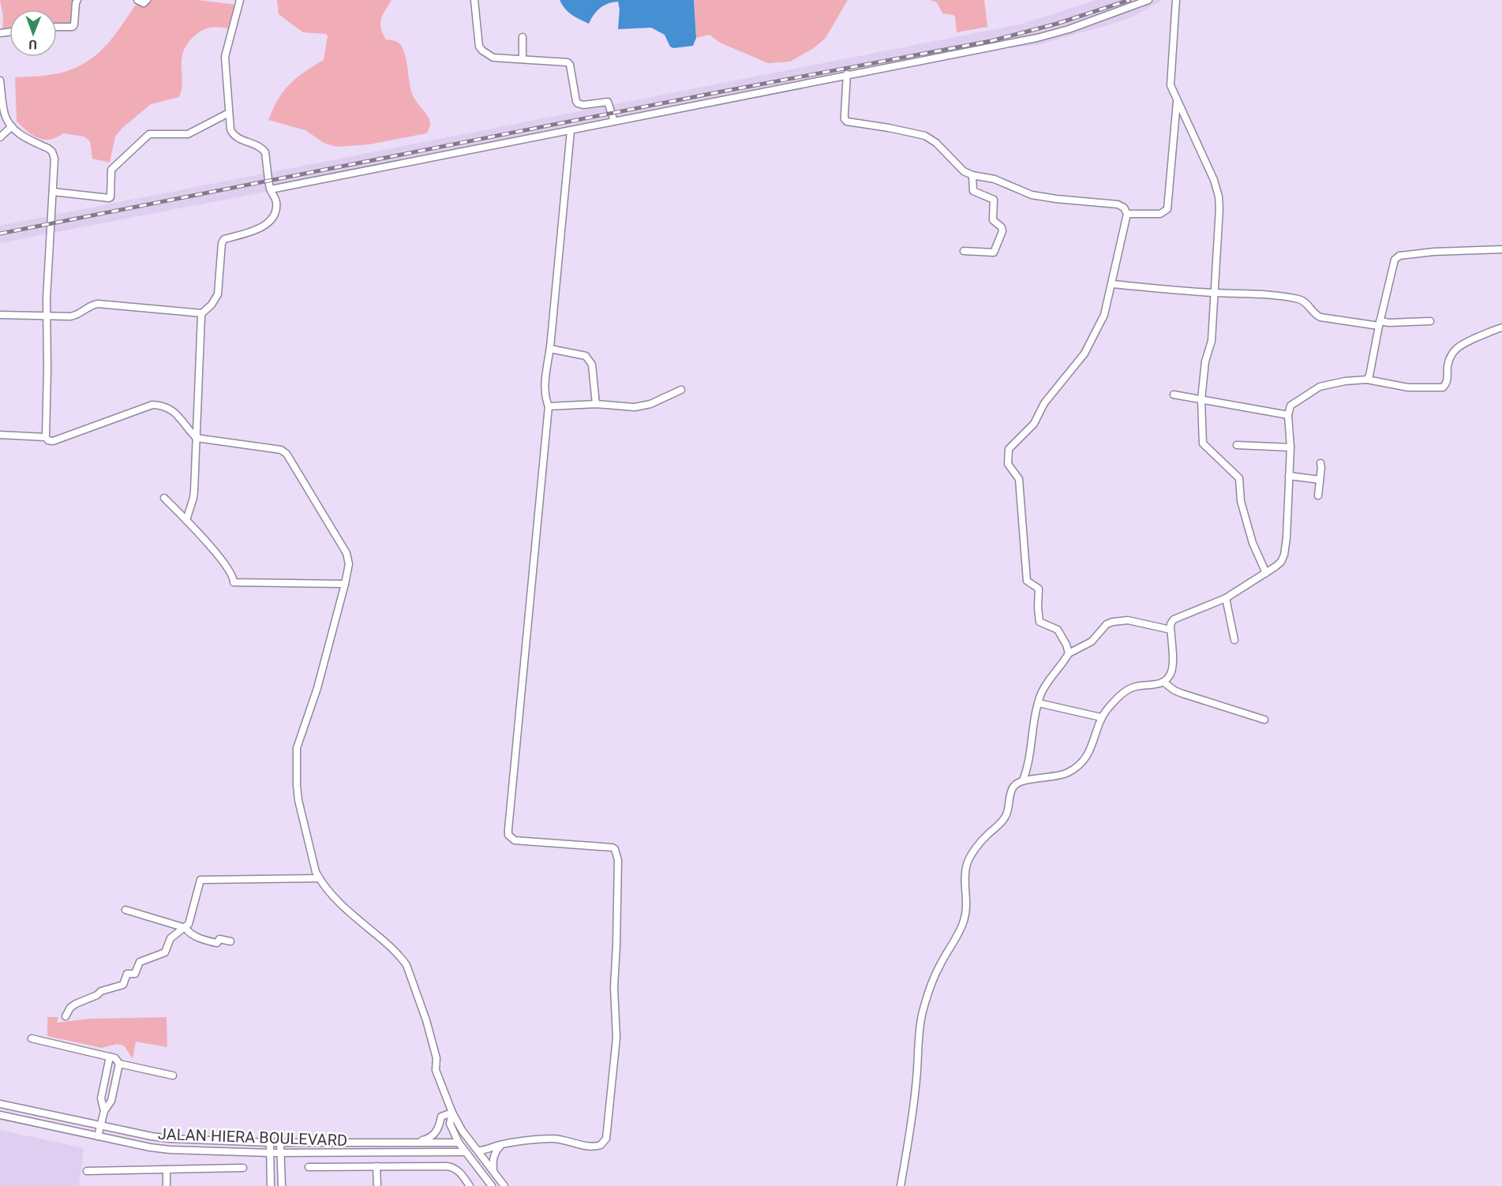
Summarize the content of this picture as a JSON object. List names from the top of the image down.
{
  "streets": {
    "street": ["JALAN HIERA BOULEVARD"]
  },
  "north": "bottom"
}
